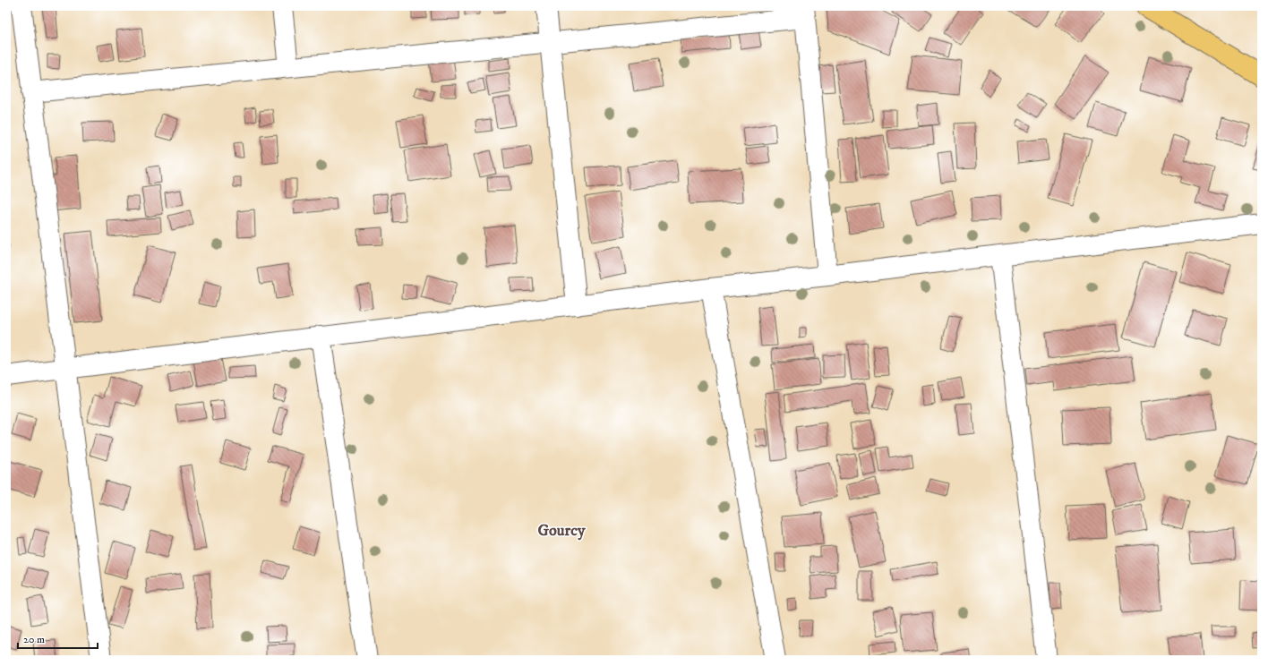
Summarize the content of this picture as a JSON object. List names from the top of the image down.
{
  "districts": ["Gourcy"],
  "scale_bar": "20 m"
}
